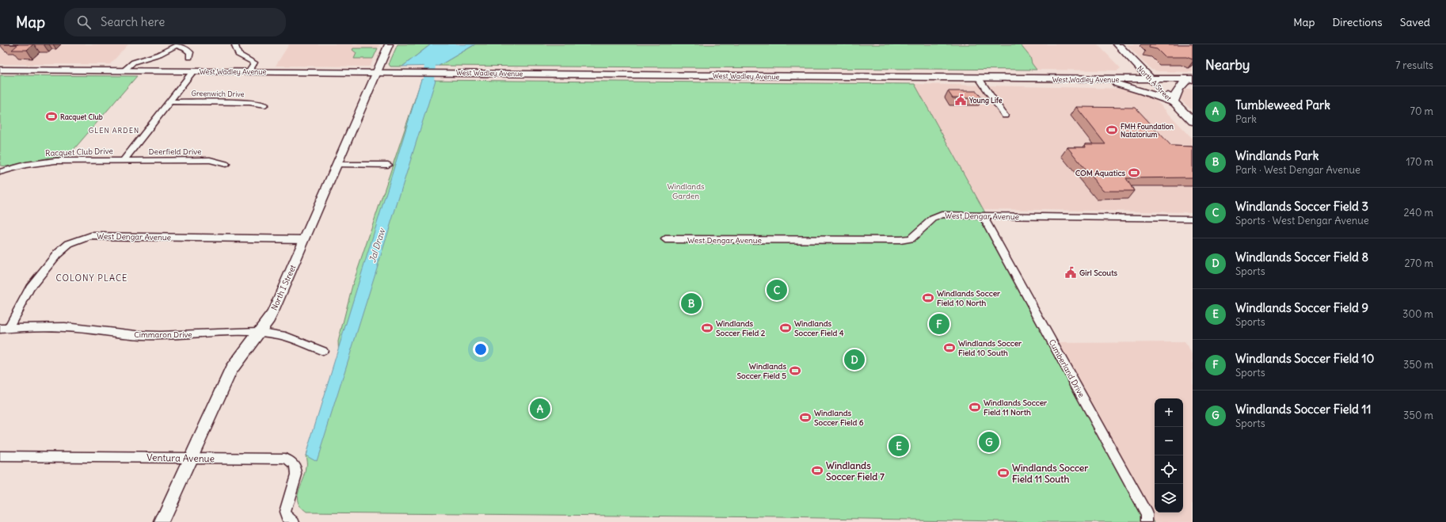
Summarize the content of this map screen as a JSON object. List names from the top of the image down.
{
  "streets": {
    "main road": ["West Wadley Avenue", "North A Street"],
    "street": [
      "Greenwich Drive",
      "Deerfield Drive",
      "Racquet Club Drive",
      "West Dengar Avenue",
      "North I Street",
      "Cimmaron Drive",
      "Cumberland Drive",
      "Ventura Avenue"
    ]
  },
  "crossings": [
    ["West Wadley Avenue", "North A Street"],
    ["West Wadley Avenue", "Racquet Club Drive"],
    ["West Wadley Avenue", "North I Street"],
    ["Greenwich Drive", "Racquet Club Drive"],
    ["Deerfield Drive", "Racquet Club Drive"],
    ["West Dengar Avenue", "North I Street"],
    ["West Dengar Avenue", "Cimmaron Drive"],
    ["West Dengar Avenue", "Cumberland Drive"],
    ["North I Street", "Cimmaron Drive"],
    ["North I Street", "Ventura Avenue"]
  ],
  "districts": ["GLEN ARDEN", "COLONY PLACE"],
  "water": ["Jal Draw"],
  "parks": ["Windlands Garden"],
  "places": {
    "public building": ["Young Life", "Girl Scouts"],
    "sports": [
      "Racquet Club",
      "FMH Foundation Natatorium",
      "COM Aquatics",
      "Windlands Soccer Field 10 North",
      "Windlands Soccer Field 2",
      "Windlands Soccer Field 4",
      "Windlands Soccer Field 10 South",
      "Windlands Soccer Field 5",
      "Windlands Soccer Field 11 North",
      "Windlands Soccer Field 6",
      "Windlands Soccer Field 7",
      "Windlands Soccer Field 11 South"
    ]
  },
  "page": {
    "header": "Map",
    "search": "Search here",
    "nav": ["Map", "Directions", "Saved"],
    "heading": ["Nearby", "7 results"],
    "list": [
      {
        "mark": "A",
        "name": "Tumbleweed Park",
        "note": "Park",
        "value": "70 m"
      },
      {
        "mark": "B",
        "name": "Windlands Park",
        "note": "Park · West Dengar Avenue",
        "value": "170 m"
      },
      {
        "mark": "C",
        "name": "Windlands Soccer Field 3",
        "note": "Sports · West Dengar Avenue",
        "value": "240 m"
      },
      {
        "mark": "D",
        "name": "Windlands Soccer Field 8",
        "note": "Sports",
        "value": "270 m"
      },
      {
        "mark": "E",
        "name": "Windlands Soccer Field 9",
        "note": "Sports",
        "value": "300 m"
      },
      {
        "mark": "F",
        "name": "Windlands Soccer Field 10",
        "note": "Sports",
        "value": "350 m"
      },
      {
        "mark": "G",
        "name": "Windlands Soccer Field 11",
        "note": "Sports",
        "value": "350 m"
      }
    ],
    "pins": [
      "C",
      "B",
      "F",
      "D",
      "A",
      "G",
      "E"
    ],
    "map_buttons": ["+", "−"]
  }
}
